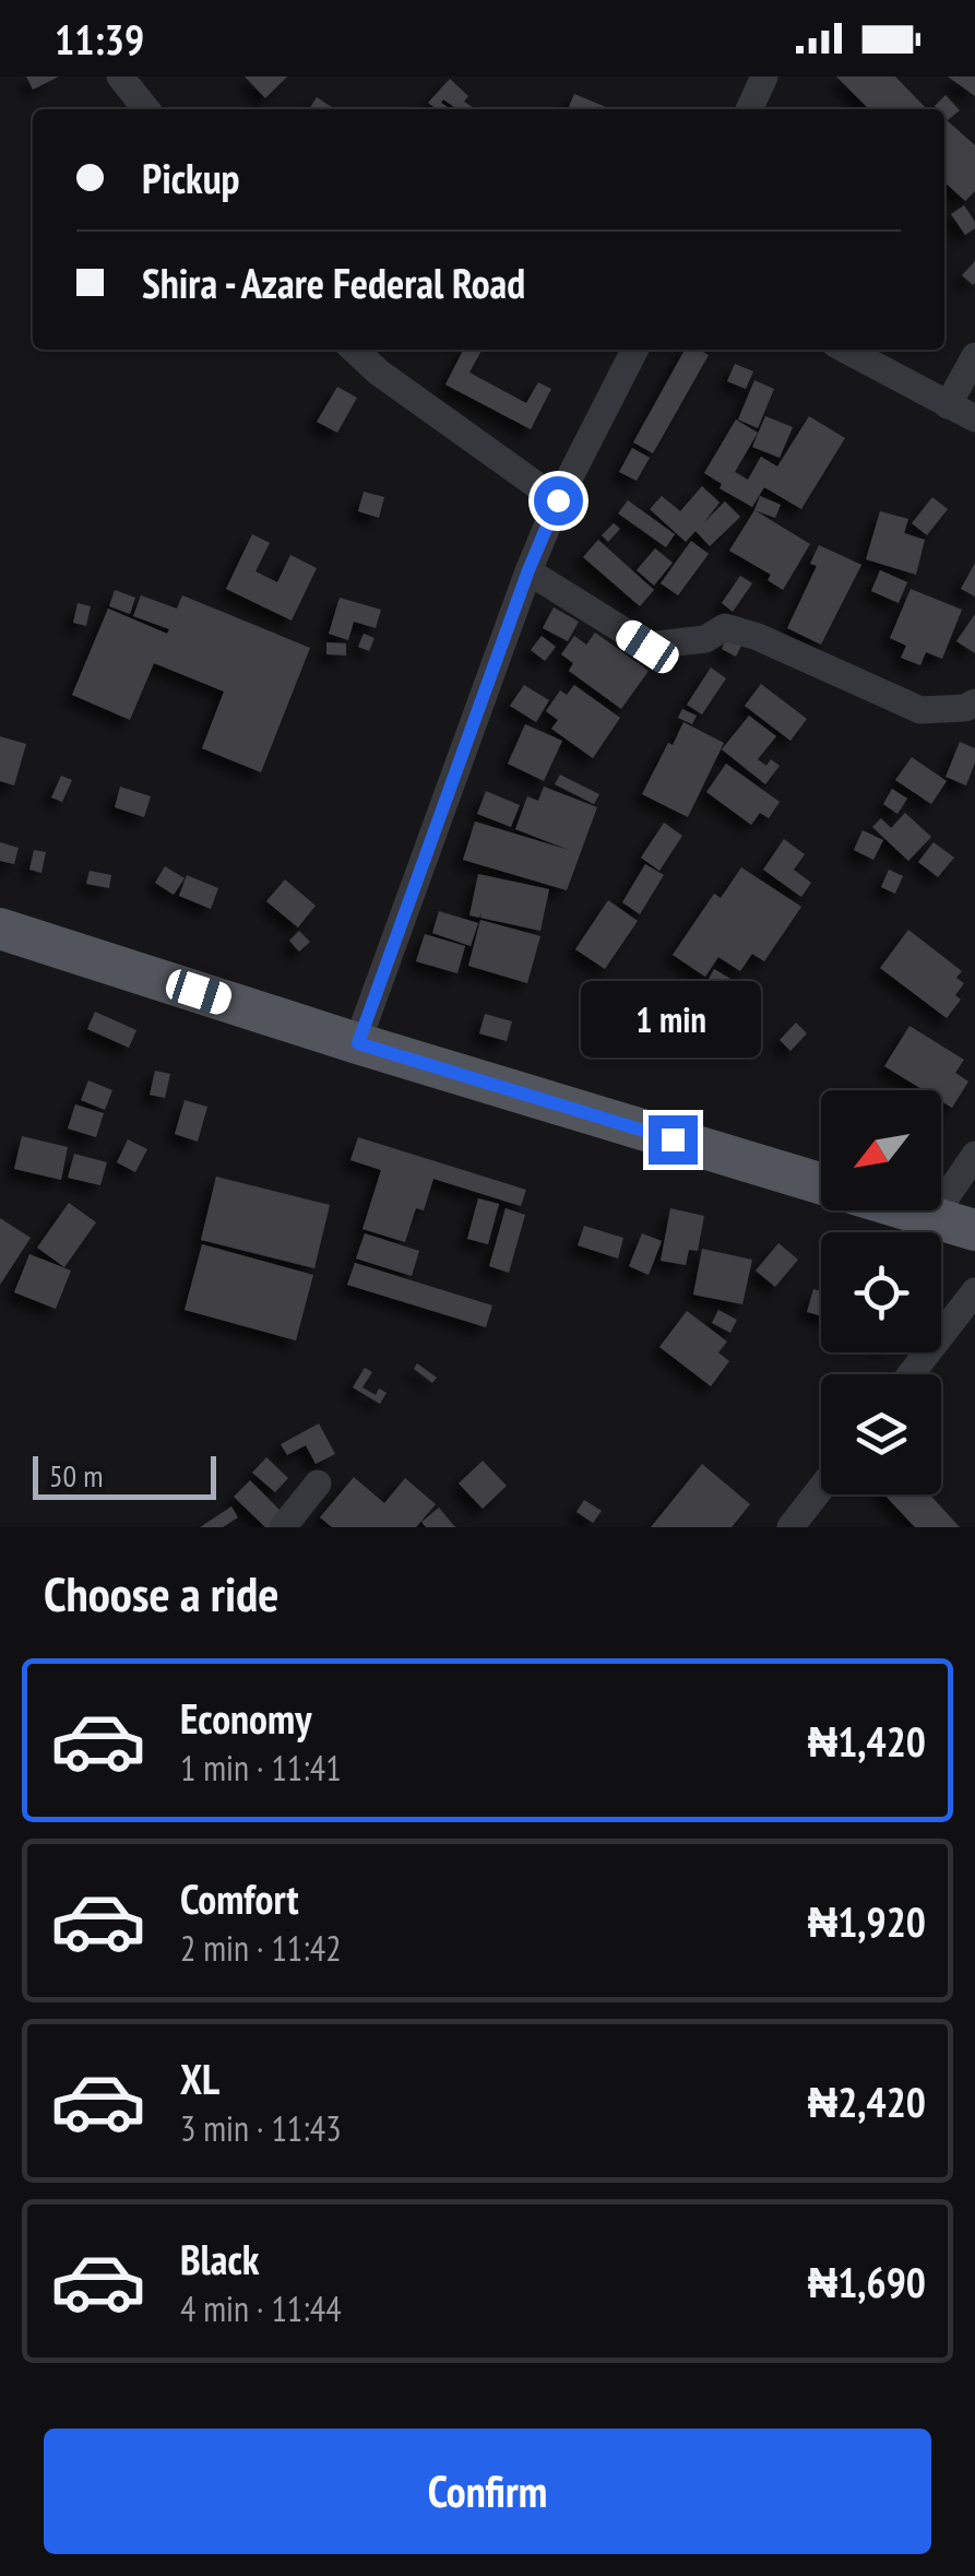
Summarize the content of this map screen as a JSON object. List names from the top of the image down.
{
  "scale_bar": "50 m",
  "north": "bottom left",
  "page": {
    "status": "11:39",
    "banner": ["Pickup", "Shira - Azare Federal Road"],
    "bubble": "1 min",
    "scale": "50 m",
    "heading": "Choose a ride",
    "list": [
      {
        "name": "Economy",
        "note": "1 min · 11:41",
        "value": "₦1,420"
      },
      {
        "name": "Comfort",
        "note": "2 min · 11:42",
        "value": "₦1,920"
      },
      {
        "name": "XL",
        "note": "3 min · 11:43",
        "value": "₦2,420"
      },
      {
        "name": "Black",
        "note": "4 min · 11:44",
        "value": "₦1,690"
      }
    ],
    "buttons": "Confirm"
  }
}
